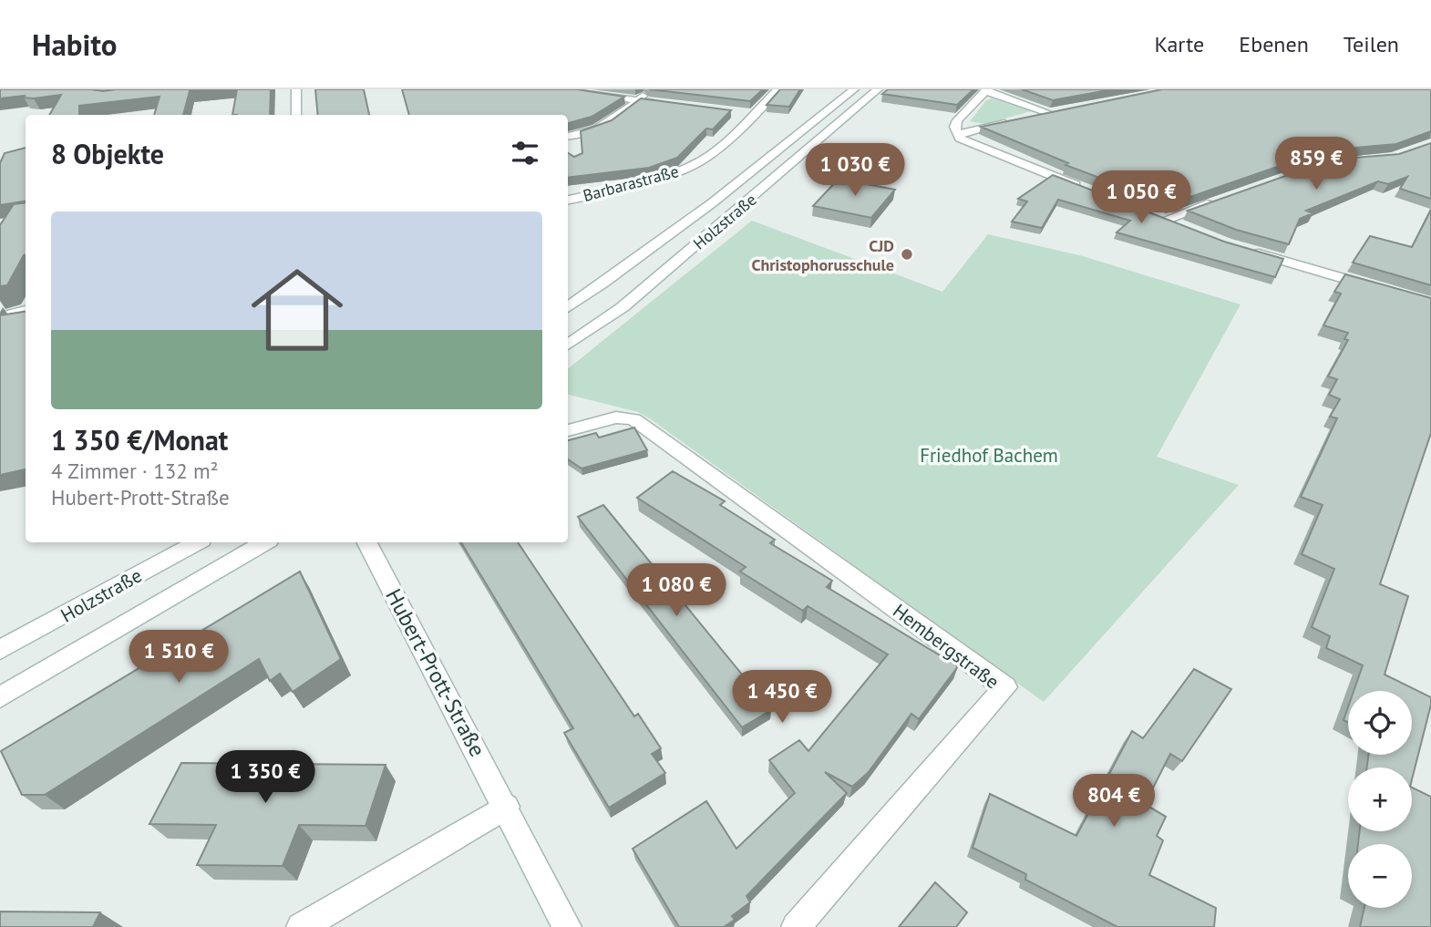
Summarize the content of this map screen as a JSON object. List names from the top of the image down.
{
  "streets": {
    "street": [
      "Barbarastraße",
      "Holzstraße",
      "Hembergstraße",
      "Hubert-Prott-Straße"
    ]
  },
  "parks": ["Friedhof Bachem"],
  "places": ["CJD Christophorusschule"],
  "page": {
    "header": "Habito",
    "nav": ["Karte", "Ebenen", "Teilen"],
    "heading": "8 Objekte",
    "price": [
      "859 €",
      "1 030 €",
      "1 050 €",
      "1 080 €",
      "1 510 €",
      "1 450 €",
      "1 350 €",
      "804 €"
    ],
    "list": [
      {
        "name": "1 350 €/Monat",
        "note": "4 Zimmer · 132 m² · Hubert-Prott-Straße"
      }
    ],
    "map_buttons": ["+", "−"]
  }
}
